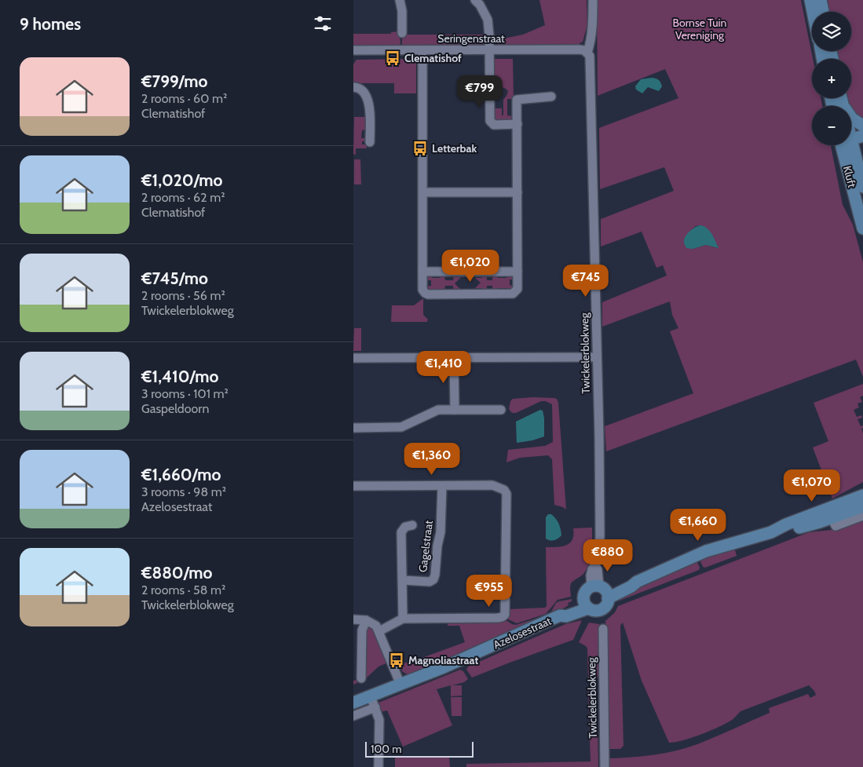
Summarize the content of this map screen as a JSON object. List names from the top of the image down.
{
  "streets": {
    "street": [
      "Seringenstraat",
      "Kluft",
      "Twickelerblokweg",
      "Gagelstraat",
      "Azelosestraat"
    ]
  },
  "crossings": [
    ["Seringenstraat", "Twickelerblokweg"],
    ["Twickelerblokweg", "Azelosestraat"]
  ],
  "parks": ["Bornse Tuin Vereniging"],
  "places": {
    "bus stop": ["Clematishof", "Letterbak", "Magnoliastraat"]
  },
  "scale_bar": "100 m",
  "page": {
    "heading": "9 homes",
    "map_buttons": ["+", "−"],
    "list": [
      {
        "name": "€799/mo",
        "note": "2 rooms · 60 m² · Clematishof"
      },
      {
        "name": "€1,020/mo",
        "note": "2 rooms · 62 m² · Clematishof"
      },
      {
        "name": "€745/mo",
        "note": "2 rooms · 56 m² · Twickelerblokweg"
      },
      {
        "name": "€1,410/mo",
        "note": "3 rooms · 101 m² · Gaspeldoorn"
      },
      {
        "name": "€1,660/mo",
        "note": "3 rooms · 98 m² · Azelosestraat"
      },
      {
        "name": "€880/mo",
        "note": "2 rooms · 58 m² · Twickelerblokweg"
      }
    ],
    "price": [
      "€799",
      "€1,020",
      "€745",
      "€1,410",
      "€1,360",
      "€1,070",
      "€1,660",
      "€880",
      "€955"
    ],
    "scale": "100 m"
  }
}
